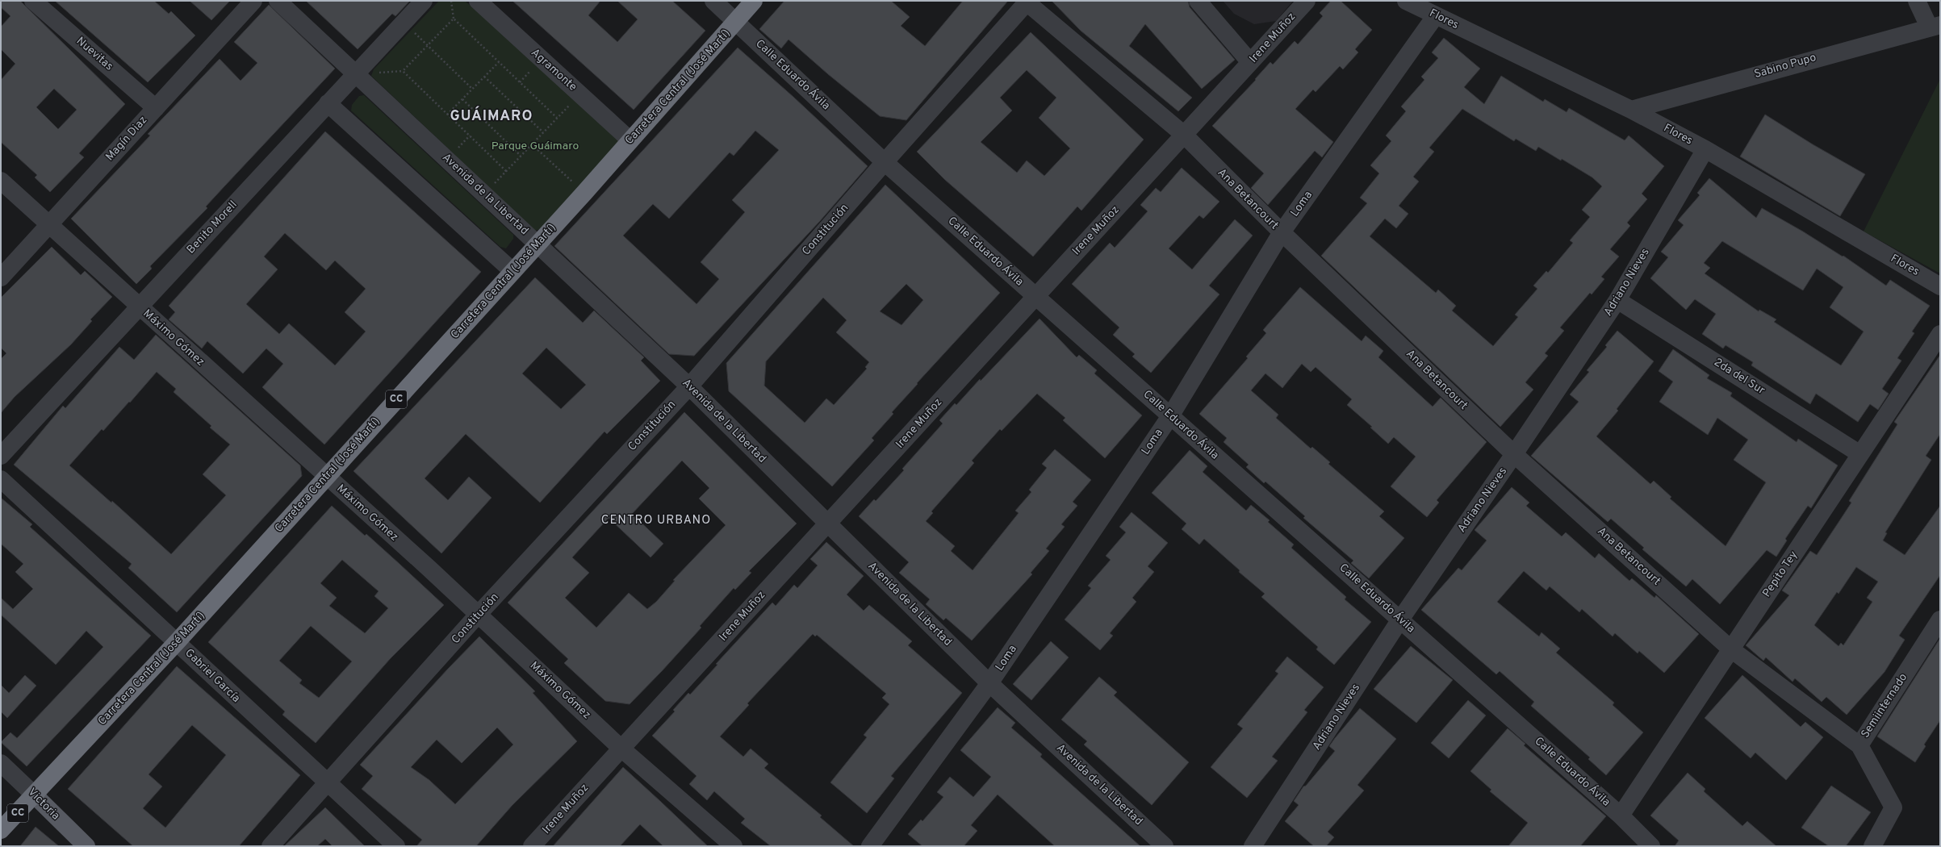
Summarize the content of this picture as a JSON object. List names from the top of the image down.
{
  "streets": {
    "highway": ["Carretera Central (José Martí)", "CC"],
    "main road": ["Victoria"],
    "street": [
      "Flores",
      "Irene Muñoz",
      "Nuevitas",
      "Sabino Pupo",
      "Agramonte",
      "Calle Eduardo Ávila",
      "Magín Diaz",
      "Avenida de la Libertad",
      "Ana Betancourt",
      "Loma",
      "Benito Morell",
      "Constitución",
      "Adriano Nieves",
      "Máximo Gómez",
      "2da del Sur",
      "Pepito Tey",
      "Gabriel García",
      "Semiinternado"
    ]
  },
  "crossings": [
    ["Flores", "Sabino Pupo"],
    ["Flores", "Loma"],
    ["Flores", "Adriano Nieves"],
    ["Irene Muñoz", "Calle Eduardo Ávila"],
    ["Irene Muñoz", "Avenida de la Libertad"],
    ["Irene Muñoz", "Ana Betancourt"],
    ["Irene Muñoz", "Máximo Gómez"],
    ["Nuevitas", "Magín Diaz"],
    ["Agramonte", "Carretera Central (José Martí)"],
    ["Calle Eduardo Ávila", "Carretera Central (José Martí)"],
    ["Calle Eduardo Ávila", "Loma"],
    ["Calle Eduardo Ávila", "Constitución"],
    ["Calle Eduardo Ávila", "Adriano Nieves"],
    ["Calle Eduardo Ávila", "Pepito Tey"],
    ["Carretera Central (José Martí)", "Avenida de la Libertad"],
    ["Carretera Central (José Martí)", "Máximo Gómez"],
    ["Carretera Central (José Martí)", "Gabriel García"],
    ["Carretera Central (José Martí)", "Victoria"],
    ["Magín Diaz", "Máximo Gómez"],
    ["Avenida de la Libertad", "Loma"],
    ["Avenida de la Libertad", "Benito Morell"],
    ["Avenida de la Libertad", "Constitución"],
    ["Ana Betancourt", "Loma"],
    ["Ana Betancourt", "Constitución"],
    ["Ana Betancourt", "Adriano Nieves"],
    ["Ana Betancourt", "Pepito Tey"],
    ["Ana Betancourt", "Semiinternado"],
    ["Benito Morell", "Máximo Gómez"],
    ["Constitución", "Máximo Gómez"],
    ["Constitución", "Gabriel García"],
    ["Adriano Nieves", "2da del Sur"],
    ["2da del Sur", "Pepito Tey"]
  ],
  "districts": ["GUÁIMARO", "CENTRO URBANO"],
  "parks": ["Parque Guáimaro"]
}
